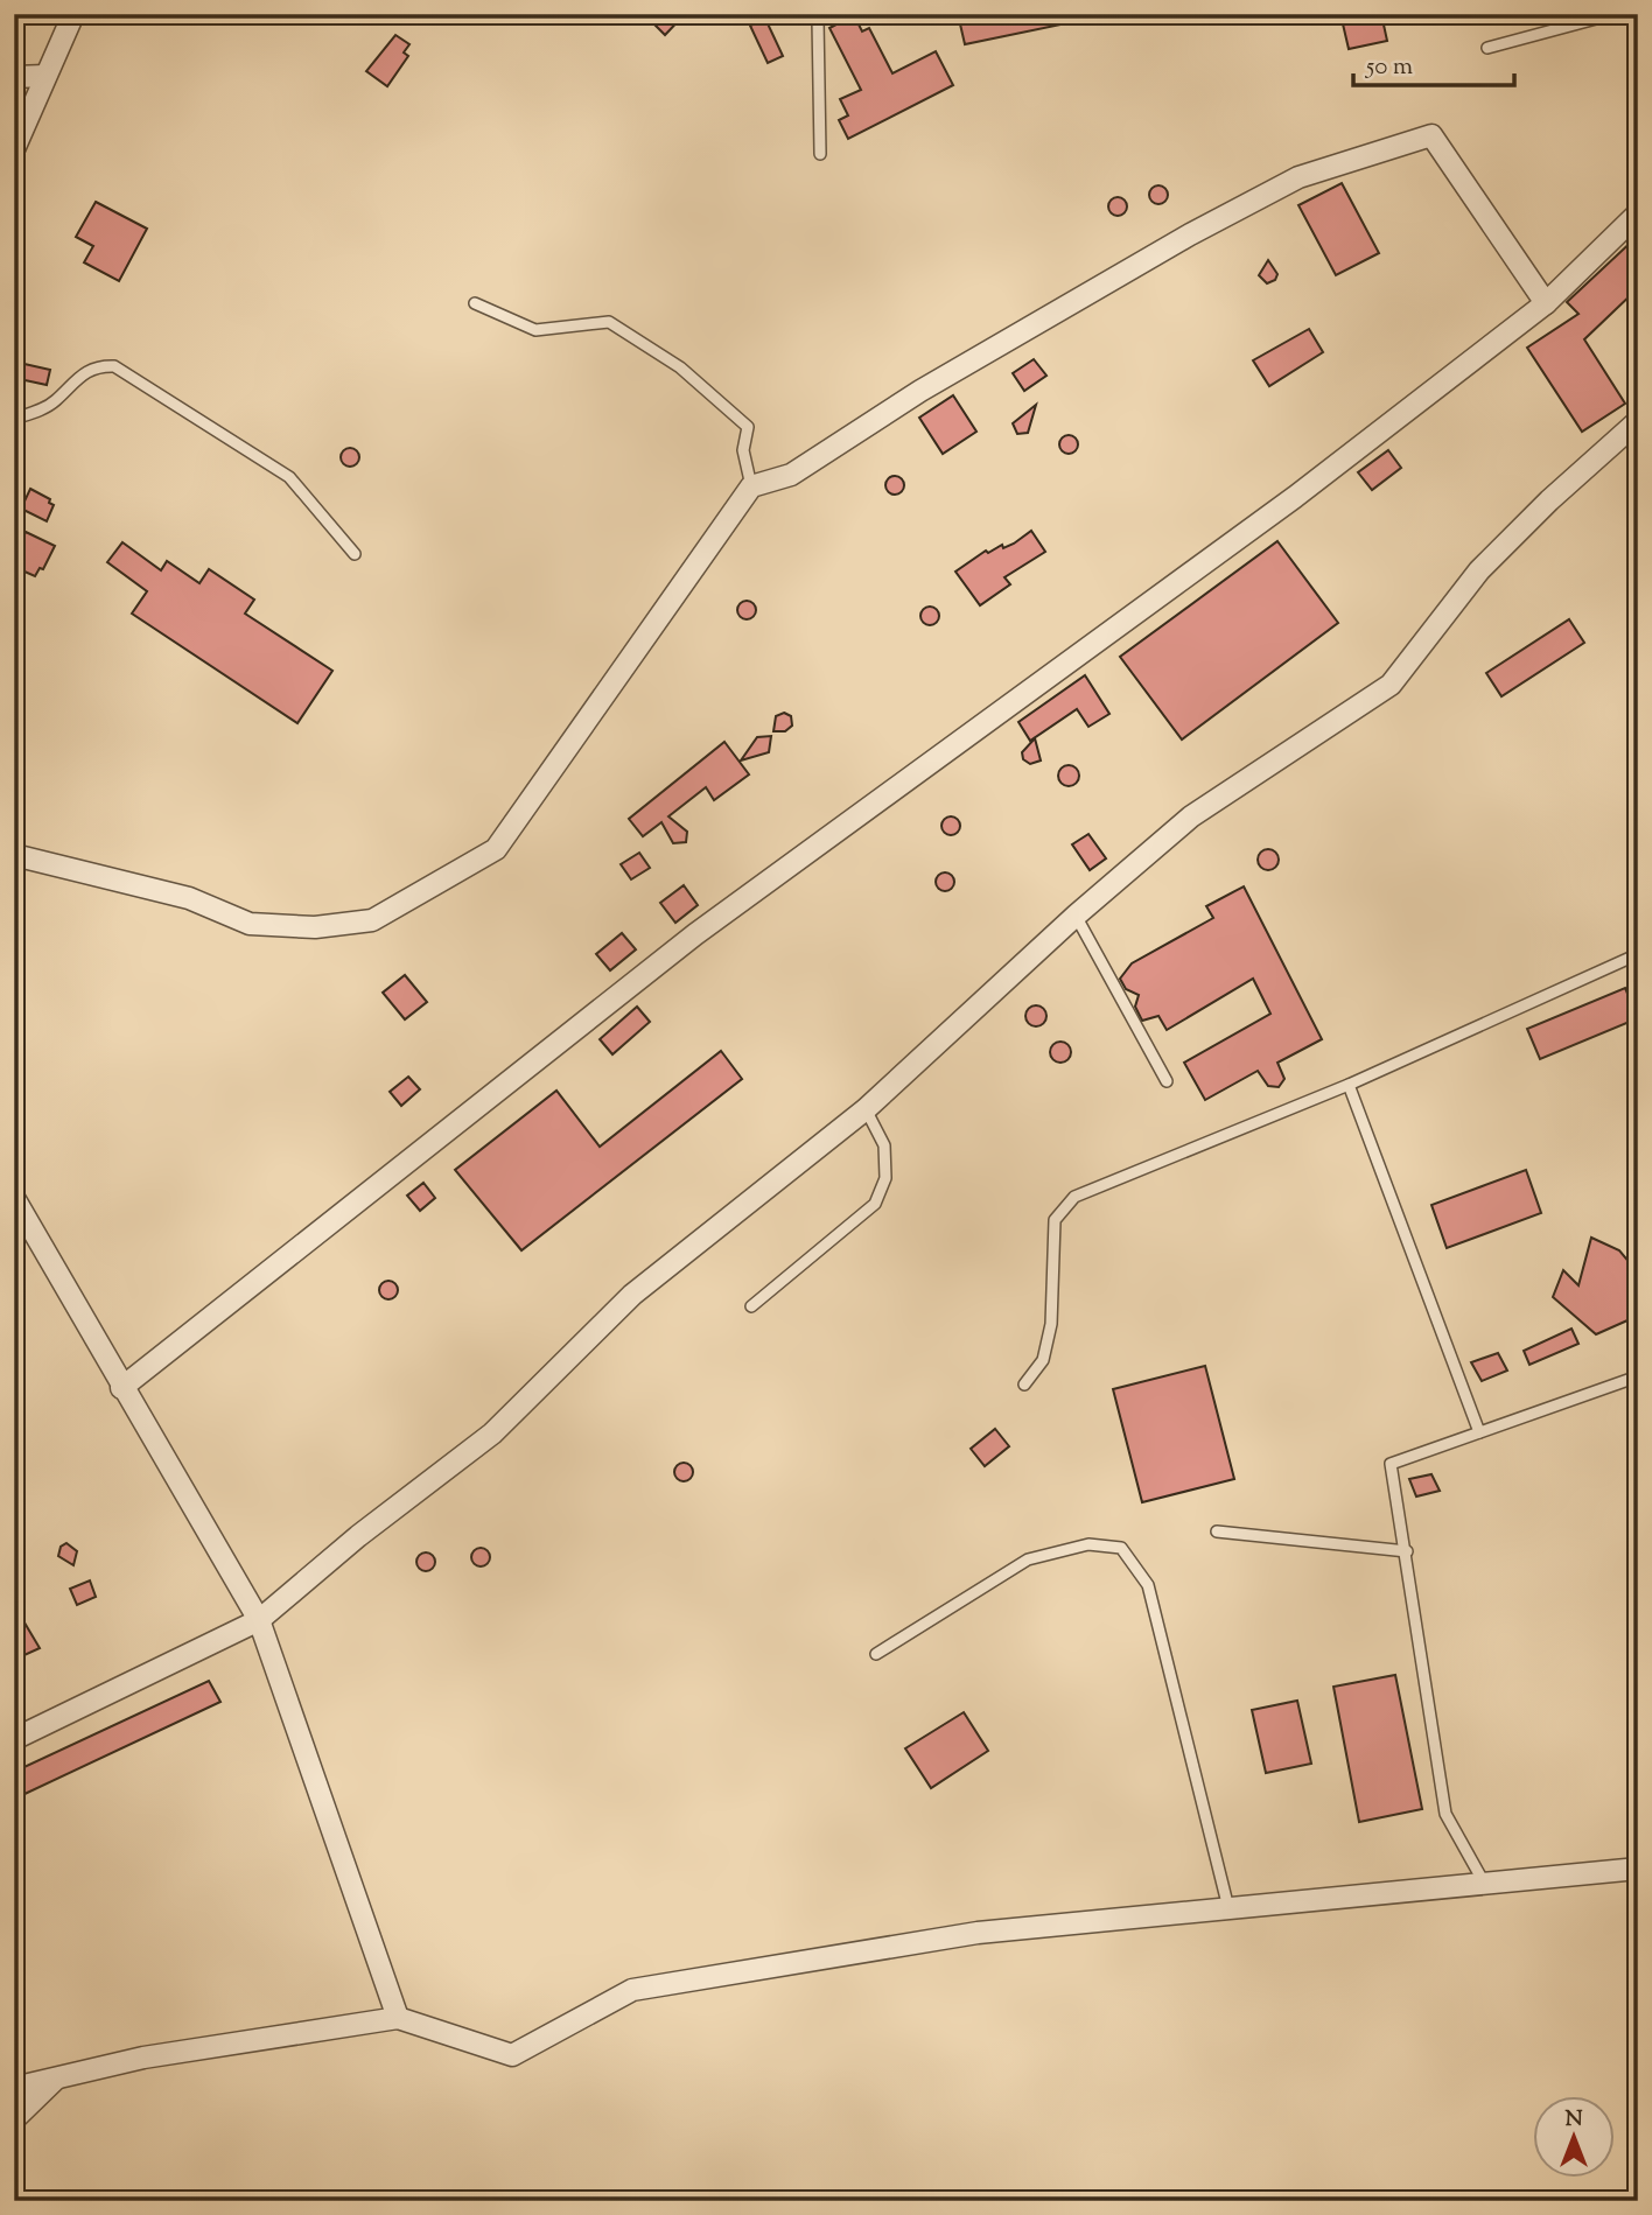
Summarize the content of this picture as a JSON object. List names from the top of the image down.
{
  "scale_bar": "50 m",
  "north": "top"
}
